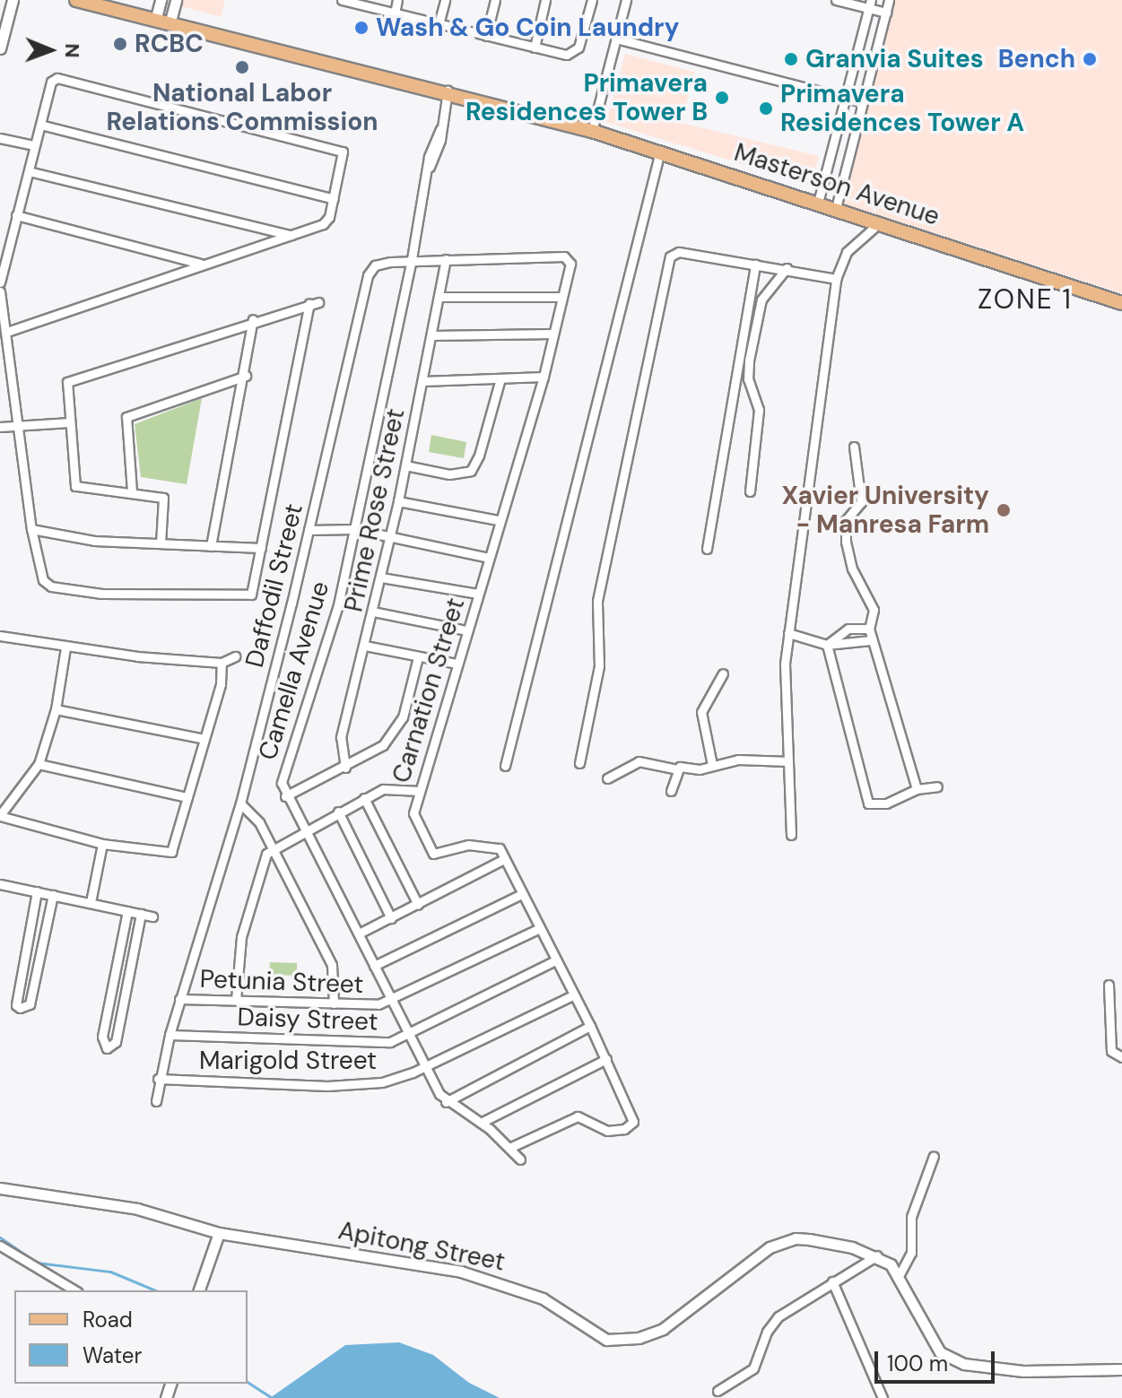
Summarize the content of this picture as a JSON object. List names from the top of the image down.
{
  "streets": {
    "main road": ["Masterson Avenue"],
    "street": [
      "Prime Rose Street",
      "Daffodil Street",
      "Camella Avenue",
      "Carnation Street",
      "Petunia Street",
      "Daisy Street",
      "Marigold Street",
      "Apitong Street"
    ]
  },
  "crossings": [
    ["Masterson Avenue", "Camella Avenue"],
    ["Prime Rose Street", "Daffodil Street"],
    ["Daffodil Street", "Camella Avenue"],
    ["Daffodil Street", "Carnation Street"],
    ["Daffodil Street", "Petunia Street"],
    ["Daffodil Street", "Daisy Street"],
    ["Daffodil Street", "Marigold Street"],
    ["Camella Avenue", "Petunia Street"],
    ["Camella Avenue", "Daisy Street"],
    ["Camella Avenue", "Marigold Street"]
  ],
  "districts": ["ZONE 1"],
  "places": [
    "Wash & Go Coin Laundry",
    "RCBC",
    "Granvia Suites",
    "Bench",
    "National Labor Relations Commission",
    "Primavera Residences Tower B",
    "Primavera Residences Tower A",
    "Xavier University - Manresa Farm"
  ],
  "legend": ["Road", "Water"],
  "scale_bar": "100 m",
  "north": "right"
}
